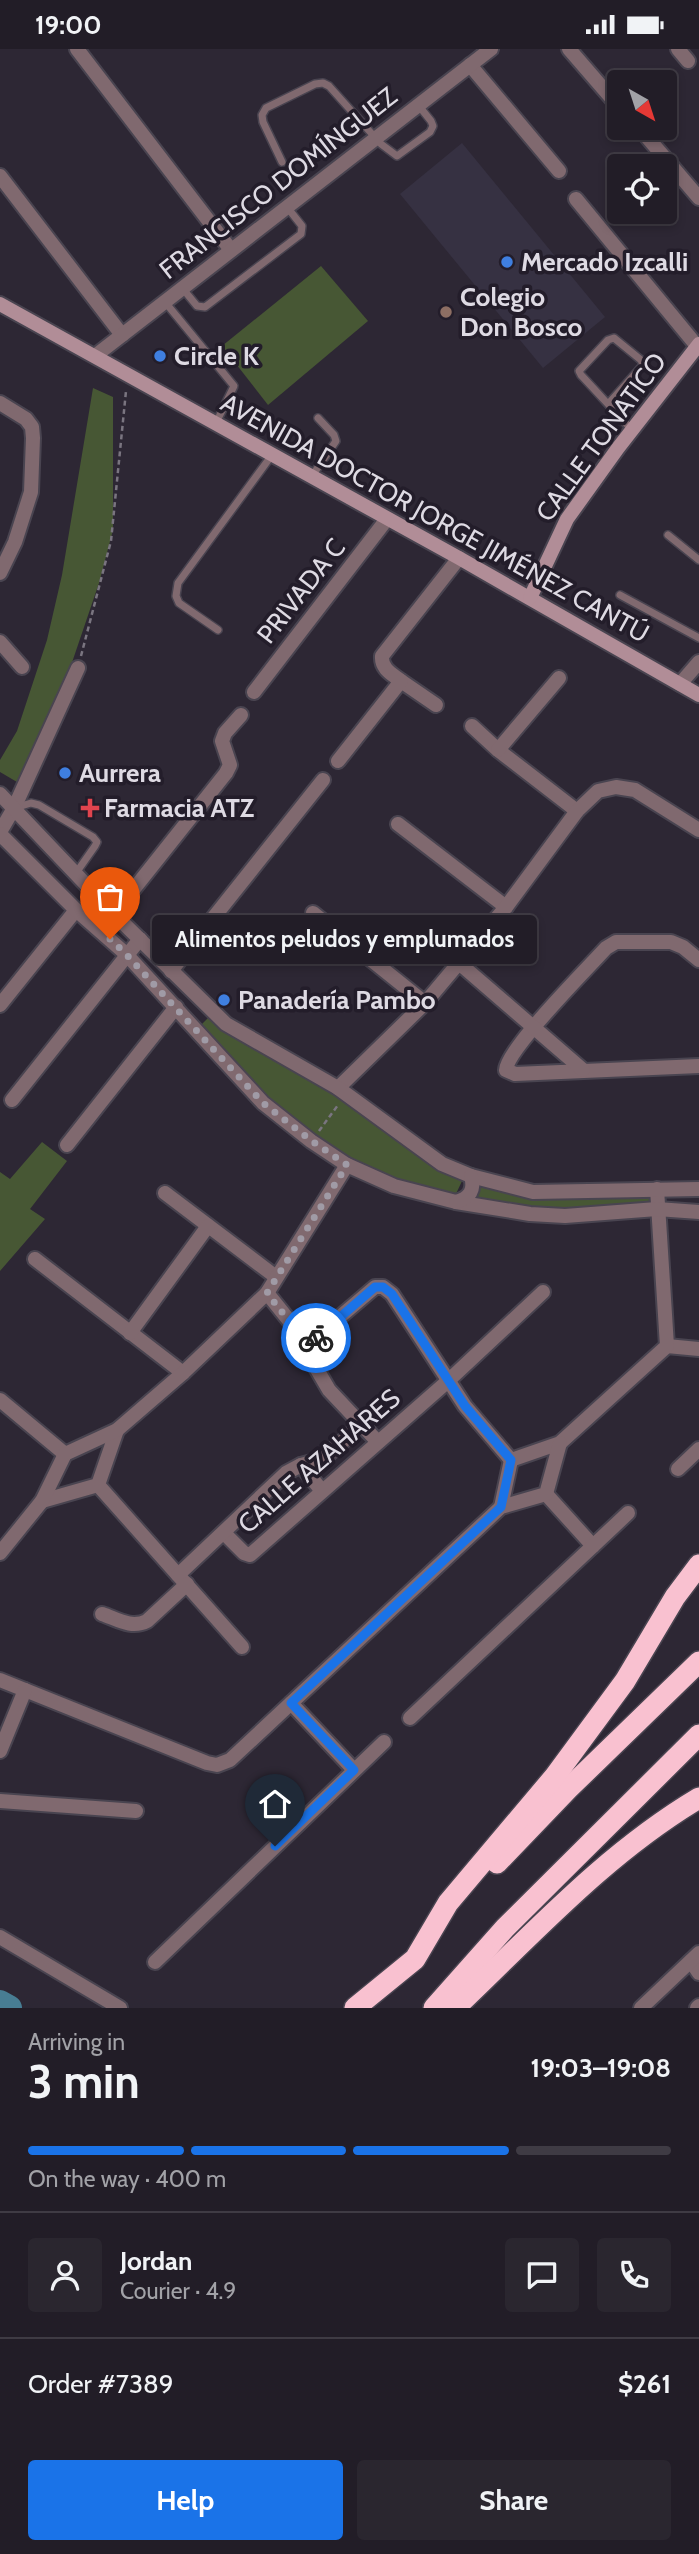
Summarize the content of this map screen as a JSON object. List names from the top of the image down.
{
  "streets": {
    "main road": ["CALLE TONATICO", "AVENIDA DOCTOR JORGE JIMÉNEZ CANTÚ"],
    "street": ["FRANCISCO DOMÍNGUEZ", "PRIVADA C", "CALLE AZAHARES"]
  },
  "crossings": [
    ["FRANCISCO DOMÍNGUEZ", "AVENIDA DOCTOR JORGE JIMÉNEZ CANTÚ"],
    ["CALLE TONATICO", "AVENIDA DOCTOR JORGE JIMÉNEZ CANTÚ"],
    ["AVENIDA DOCTOR JORGE JIMÉNEZ CANTÚ", "PRIVADA C"]
  ],
  "places": {
    "other": [
      "Mercado Izcalli",
      "Colegio Don Bosco",
      "Circle K",
      "Aurrera",
      "Alimentos peludos y emplumados",
      "Panadería Pambo"
    ],
    "health": ["Farmacia ATZ"]
  },
  "north": "bottom right",
  "page": {
    "status": "19:00",
    "bubble": "Alimentos peludos y emplumados",
    "heading": ["3 min", "Arriving in", "19:03–19:08"],
    "panel": [
      "Jordan",
      "Courier · 4.9",
      "Order #7389",
      "$261"
    ],
    "bar": "On the way · 400 m",
    "buttons": ["Help", "Share"]
  }
}
